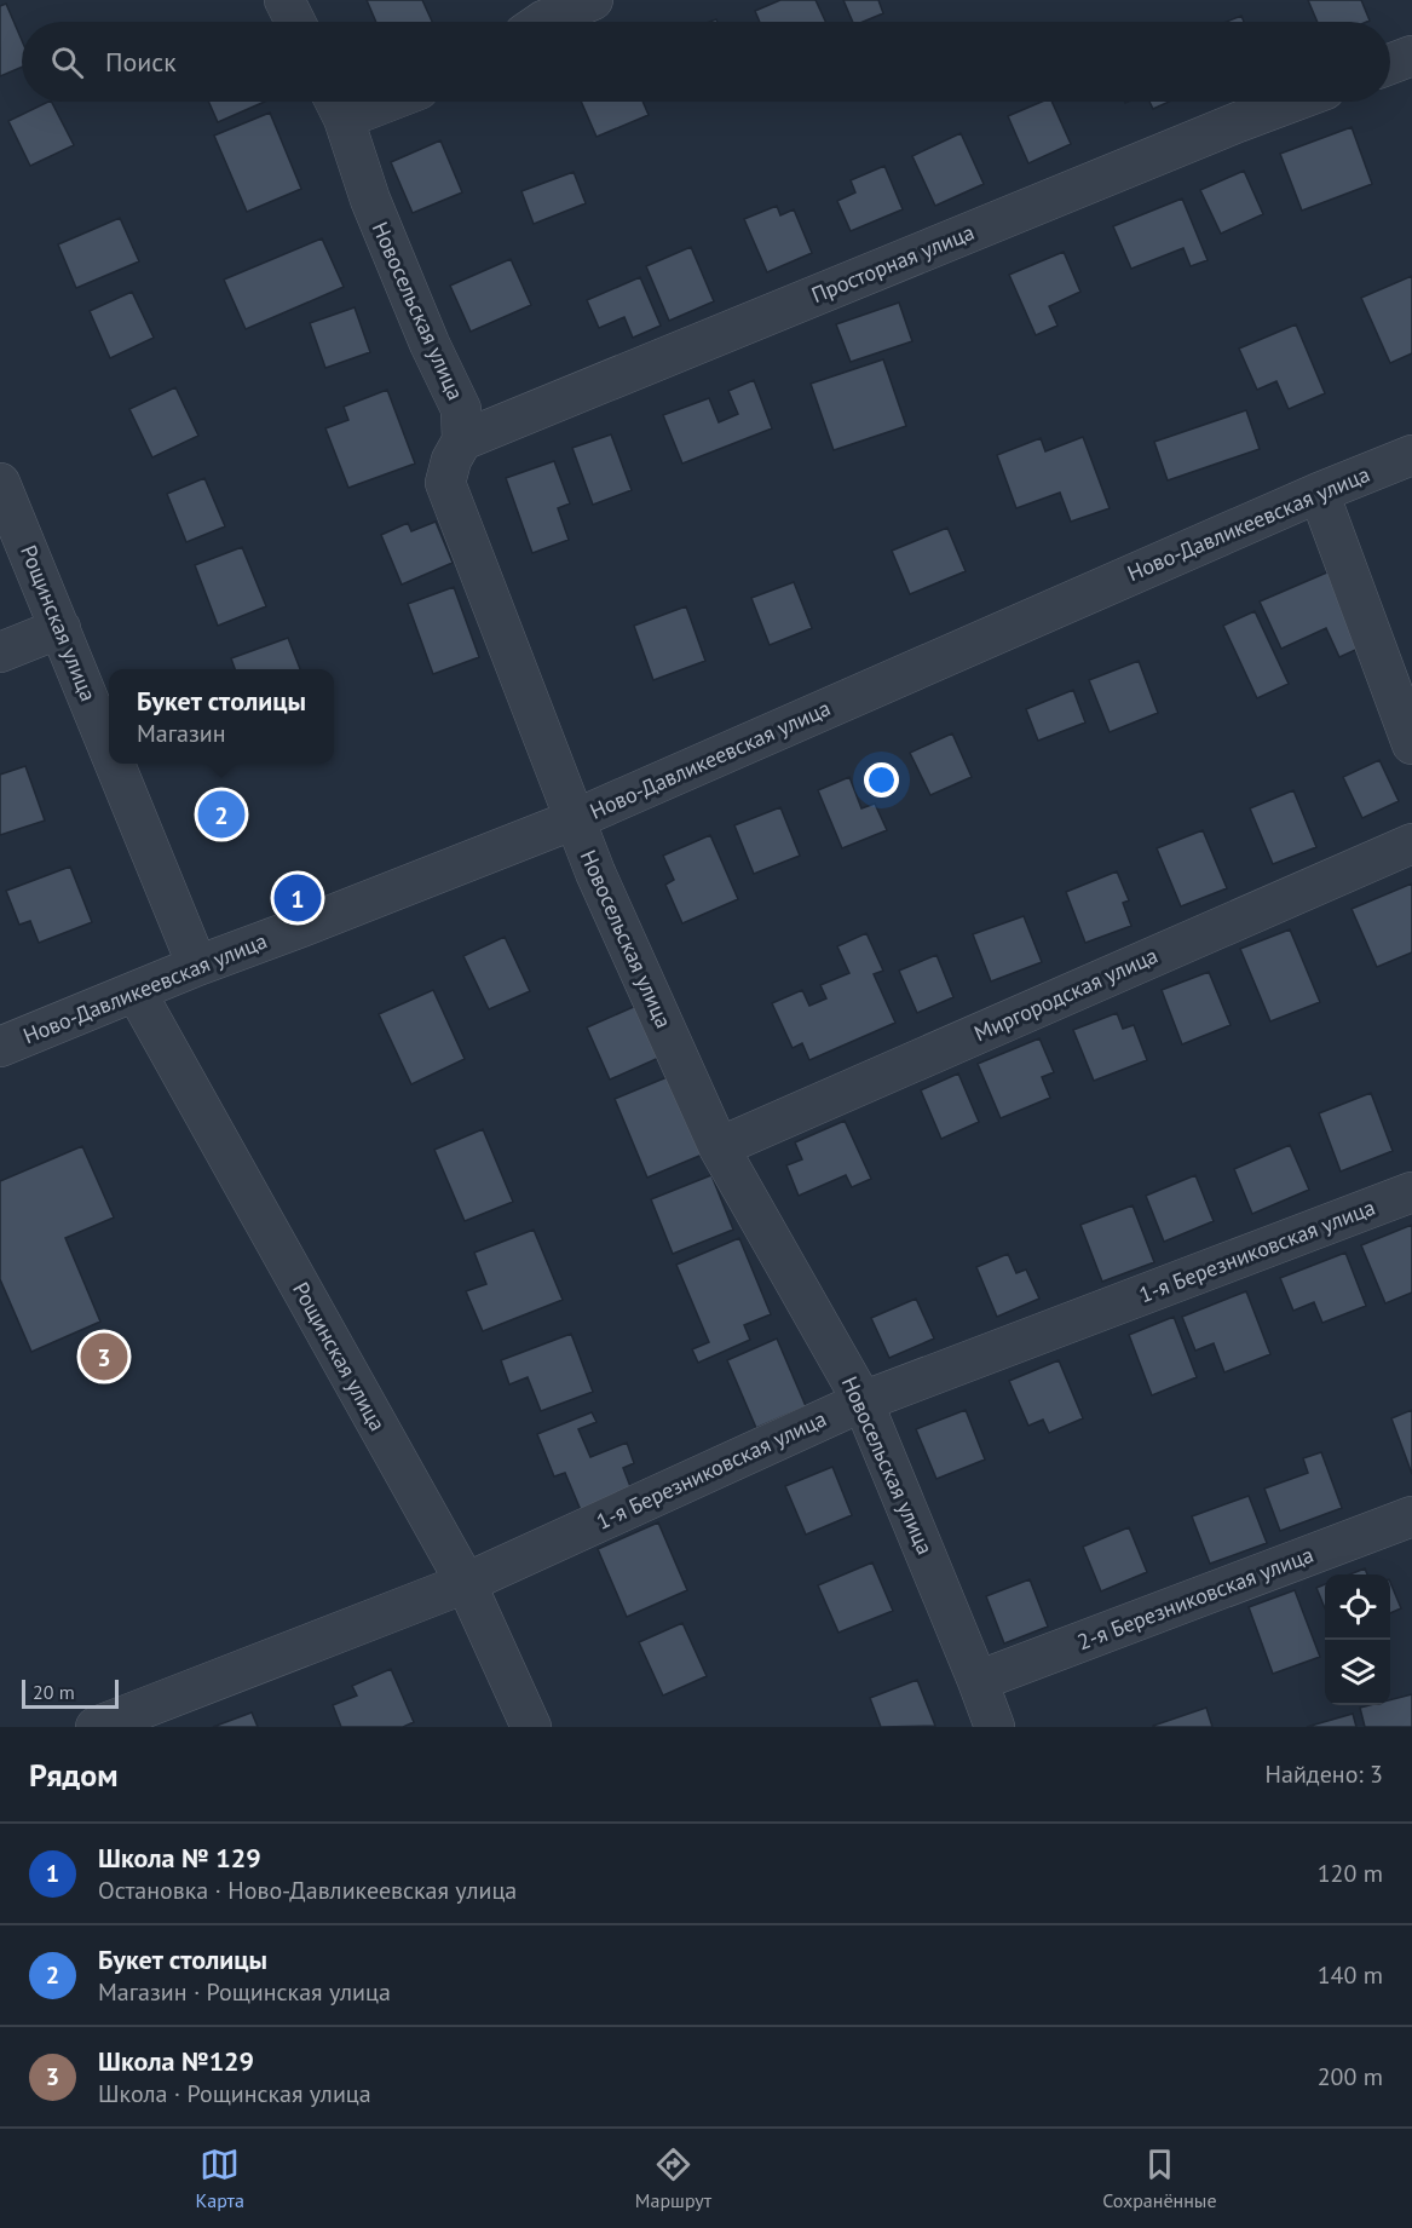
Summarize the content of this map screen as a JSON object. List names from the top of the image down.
{
  "streets": {
    "street": [
      "Просторная улица",
      "Новосельская улица",
      "Ново-Давликеевская улица",
      "Рощинская улица",
      "Миргородская улица",
      "1-я Березниковская улица",
      "2-я Березниковская улица"
    ]
  },
  "crossings": [
    ["Просторная улица", "Новосельская улица"],
    ["Новосельская улица", "Ново-Давликеевская улица"],
    ["Новосельская улица", "Миргородская улица"],
    ["Новосельская улица", "1-я Березниковская улица"],
    ["Новосельская улица", "2-я Березниковская улица"],
    ["Ново-Давликеевская улица", "Рощинская улица"],
    ["Рощинская улица", "1-я Березниковская улица"]
  ],
  "scale_bar": "20 m",
  "page": {
    "search": "Поиск",
    "popup": ["Букет столицы", "Магазин"],
    "pins": ["2", "1", "3"],
    "scale": "20 m",
    "heading": ["Рядом", "Найдено: 3"],
    "list": [
      {
        "mark": "1",
        "name": "Школа № 129",
        "note": "Остановка · Ново-Давликеевская улица",
        "value": "120 m"
      },
      {
        "mark": "2",
        "name": "Букет столицы",
        "note": "Магазин · Рощинская улица",
        "value": "140 m"
      },
      {
        "mark": "3",
        "name": "Школа №129",
        "note": "Школа · Рощинская улица",
        "value": "200 m"
      }
    ],
    "nav": ["Карта", "Маршрут", "Сохранённые"]
  }
}
